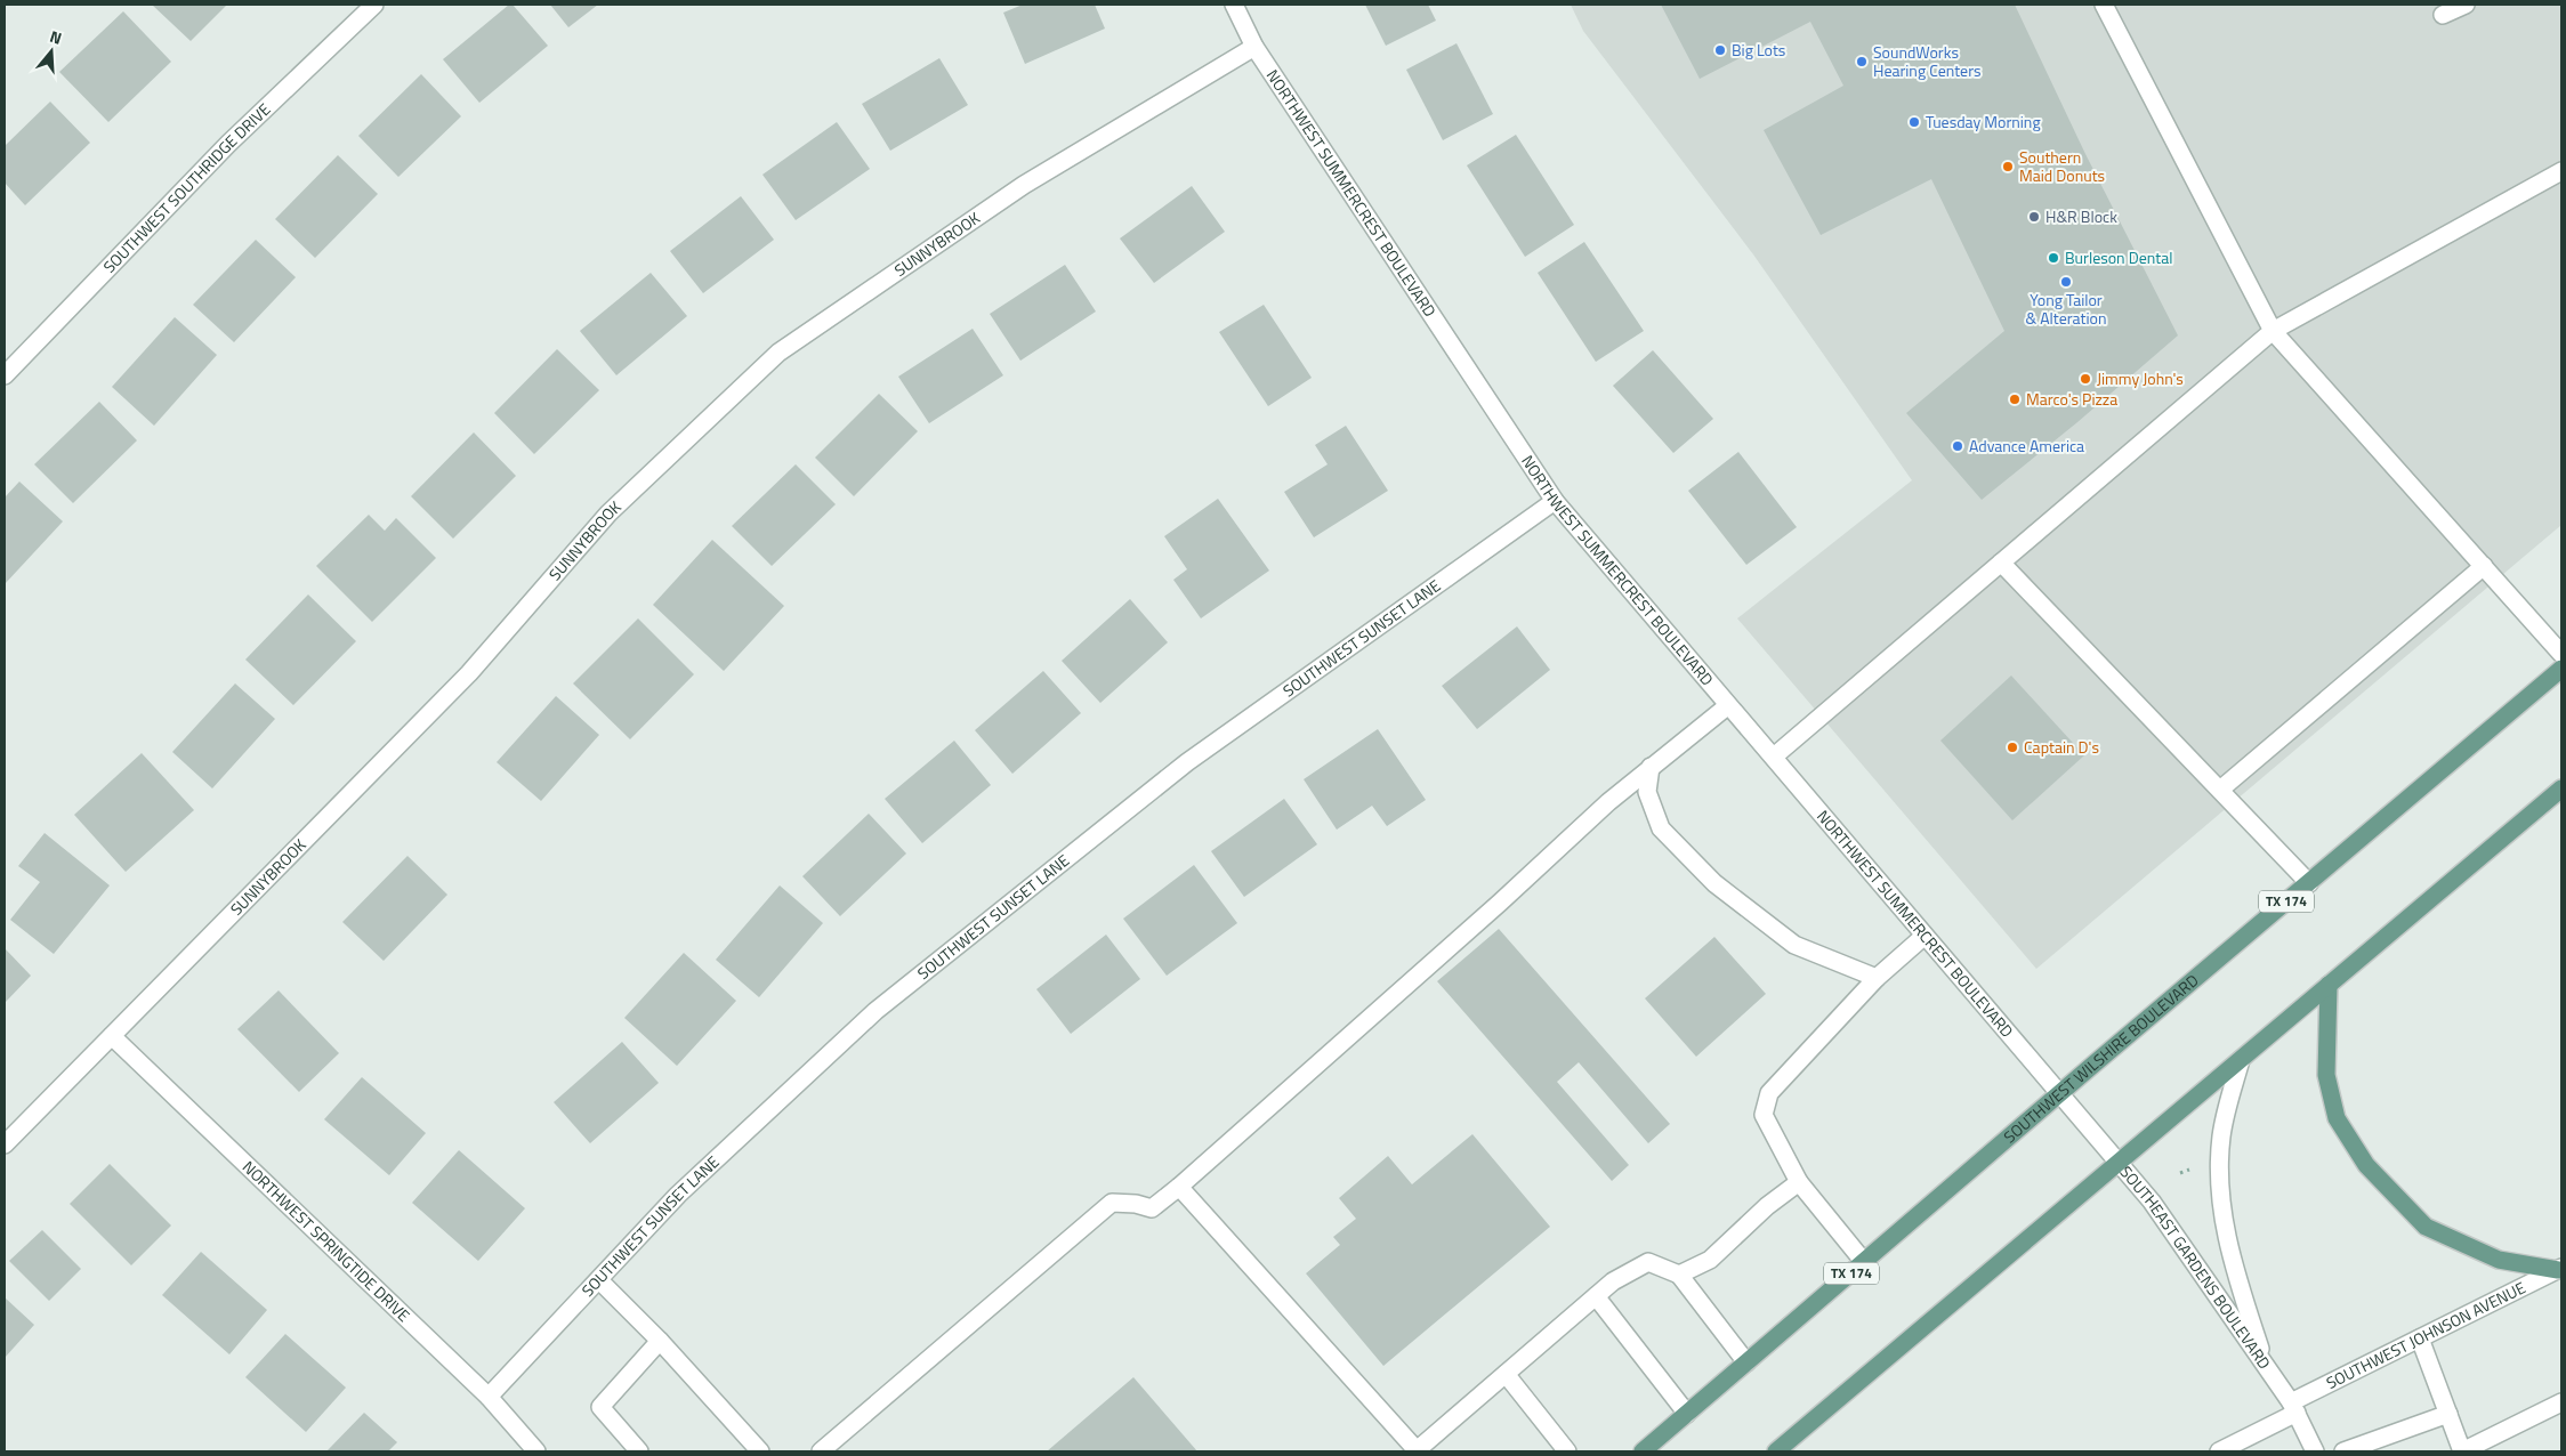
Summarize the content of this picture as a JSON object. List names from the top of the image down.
{
  "streets": {
    "main road": ["TX 174", "SOUTHWEST WILSHIRE BOULEVARD"],
    "street": [
      "SOUTHWEST SOUTHRIDGE DRIVE",
      "NORTHWEST SUMMERCREST BOULEVARD",
      "SUNNYBROOK",
      "SOUTHWEST SUNSET LANE",
      "NORTHWEST SPRINGTIDE DRIVE",
      "SOUTHEAST GARDENS BOULEVARD",
      "SOUTHWEST JOHNSON AVENUE"
    ]
  },
  "crossings": [
    ["NORTHWEST SUMMERCREST BOULEVARD", "SUNNYBROOK"],
    ["NORTHWEST SUMMERCREST BOULEVARD", "SOUTHWEST SUNSET LANE"],
    ["NORTHWEST SUMMERCREST BOULEVARD", "SOUTHWEST WILSHIRE BOULEVARD"],
    ["NORTHWEST SUMMERCREST BOULEVARD", "SOUTHEAST GARDENS BOULEVARD"],
    ["SUNNYBROOK", "NORTHWEST SPRINGTIDE DRIVE"],
    ["SOUTHWEST SUNSET LANE", "NORTHWEST SPRINGTIDE DRIVE"],
    ["SOUTHWEST WILSHIRE BOULEVARD", "SOUTHEAST GARDENS BOULEVARD"],
    ["SOUTHEAST GARDENS BOULEVARD", "SOUTHWEST JOHNSON AVENUE"]
  ],
  "places": [
    "Big Lots",
    "SoundWorks Hearing Centers",
    "Tuesday Morning",
    "Southern Maid Donuts",
    "H&R Block",
    "Burleson Dental",
    "Yong Tailor & Alteration",
    "Jimmy John's",
    "Marco's Pizza",
    "Advance America",
    "Captain D's"
  ],
  "north": "top"
}
